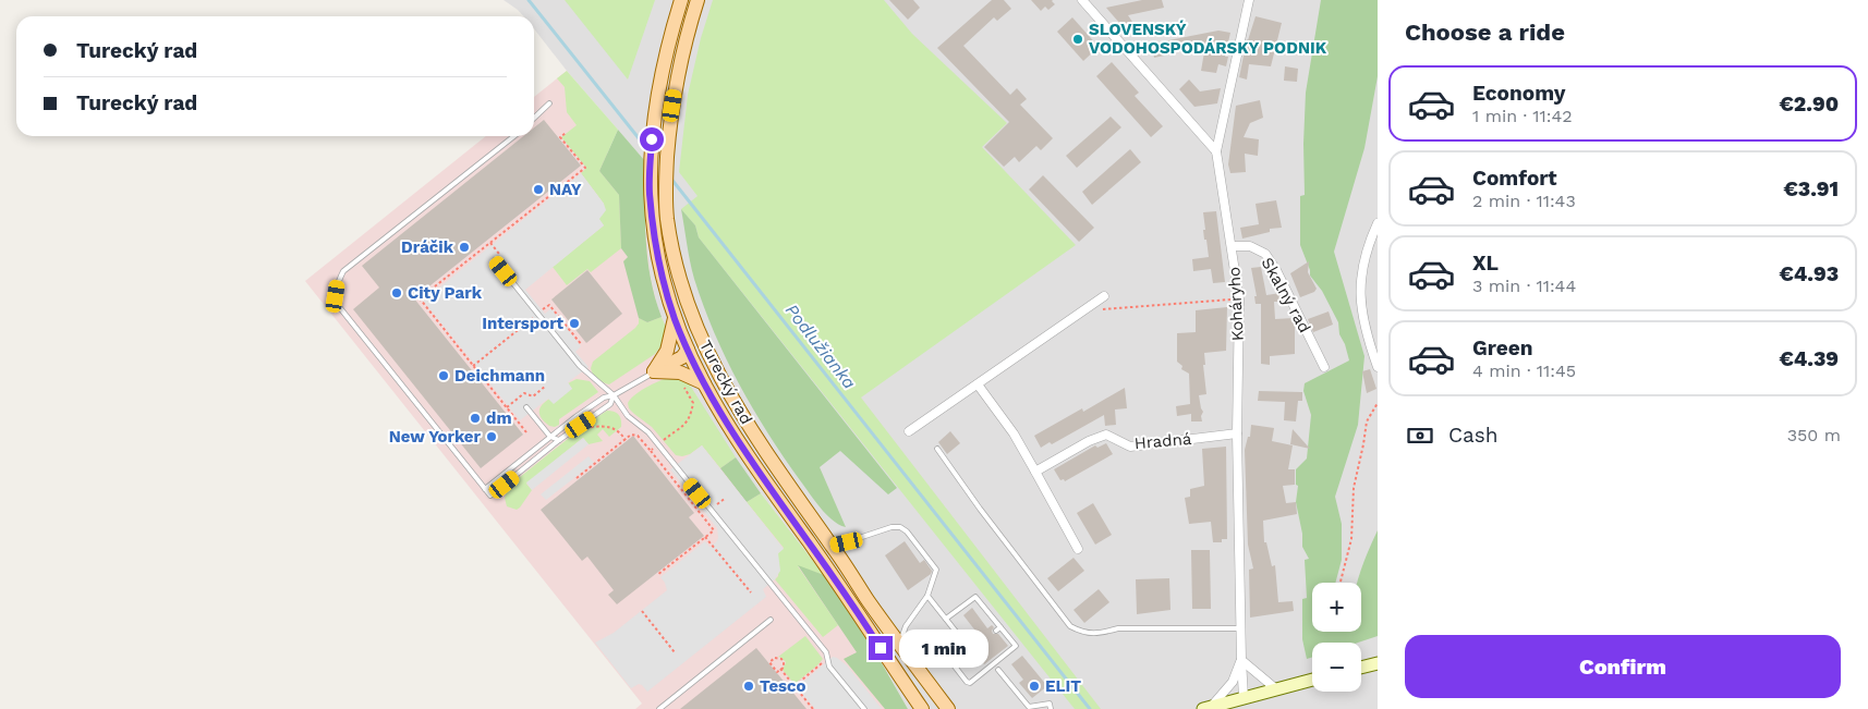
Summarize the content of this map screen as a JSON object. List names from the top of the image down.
{
  "streets": {
    "main road": ["Turecký rad"],
    "street": ["Skalný rad", "Koháryho", "Hradná"]
  },
  "crossings": [
    ["Skalný rad", "Koháryho"],
    ["Koháryho", "Hradná"]
  ],
  "water": ["Podlužianka"],
  "places": [
    "SLOVENSKÝ VODOHOSPODÁRSKY PODNIK",
    "NAY",
    "Dráčik",
    "City Park",
    "Intersport",
    "Deichmann",
    "dm",
    "New Yorker",
    "Tesco",
    "ELIT"
  ],
  "page": {
    "heading": "Choose a ride",
    "banner": ["Turecký rad", "Turecký rad"],
    "list": [
      {
        "name": "Economy",
        "note": "1 min · 11:42",
        "value": "€2.90"
      },
      {
        "name": "Comfort",
        "note": "2 min · 11:43",
        "value": "€3.91"
      },
      {
        "name": "XL",
        "note": "3 min · 11:44",
        "value": "€4.93"
      },
      {
        "name": "Green",
        "note": "4 min · 11:45",
        "value": "€4.39"
      }
    ],
    "pay": ["Cash", "350 m"],
    "map_buttons": ["+", "−"],
    "buttons": "Confirm",
    "bubble": "1 min"
  }
}
